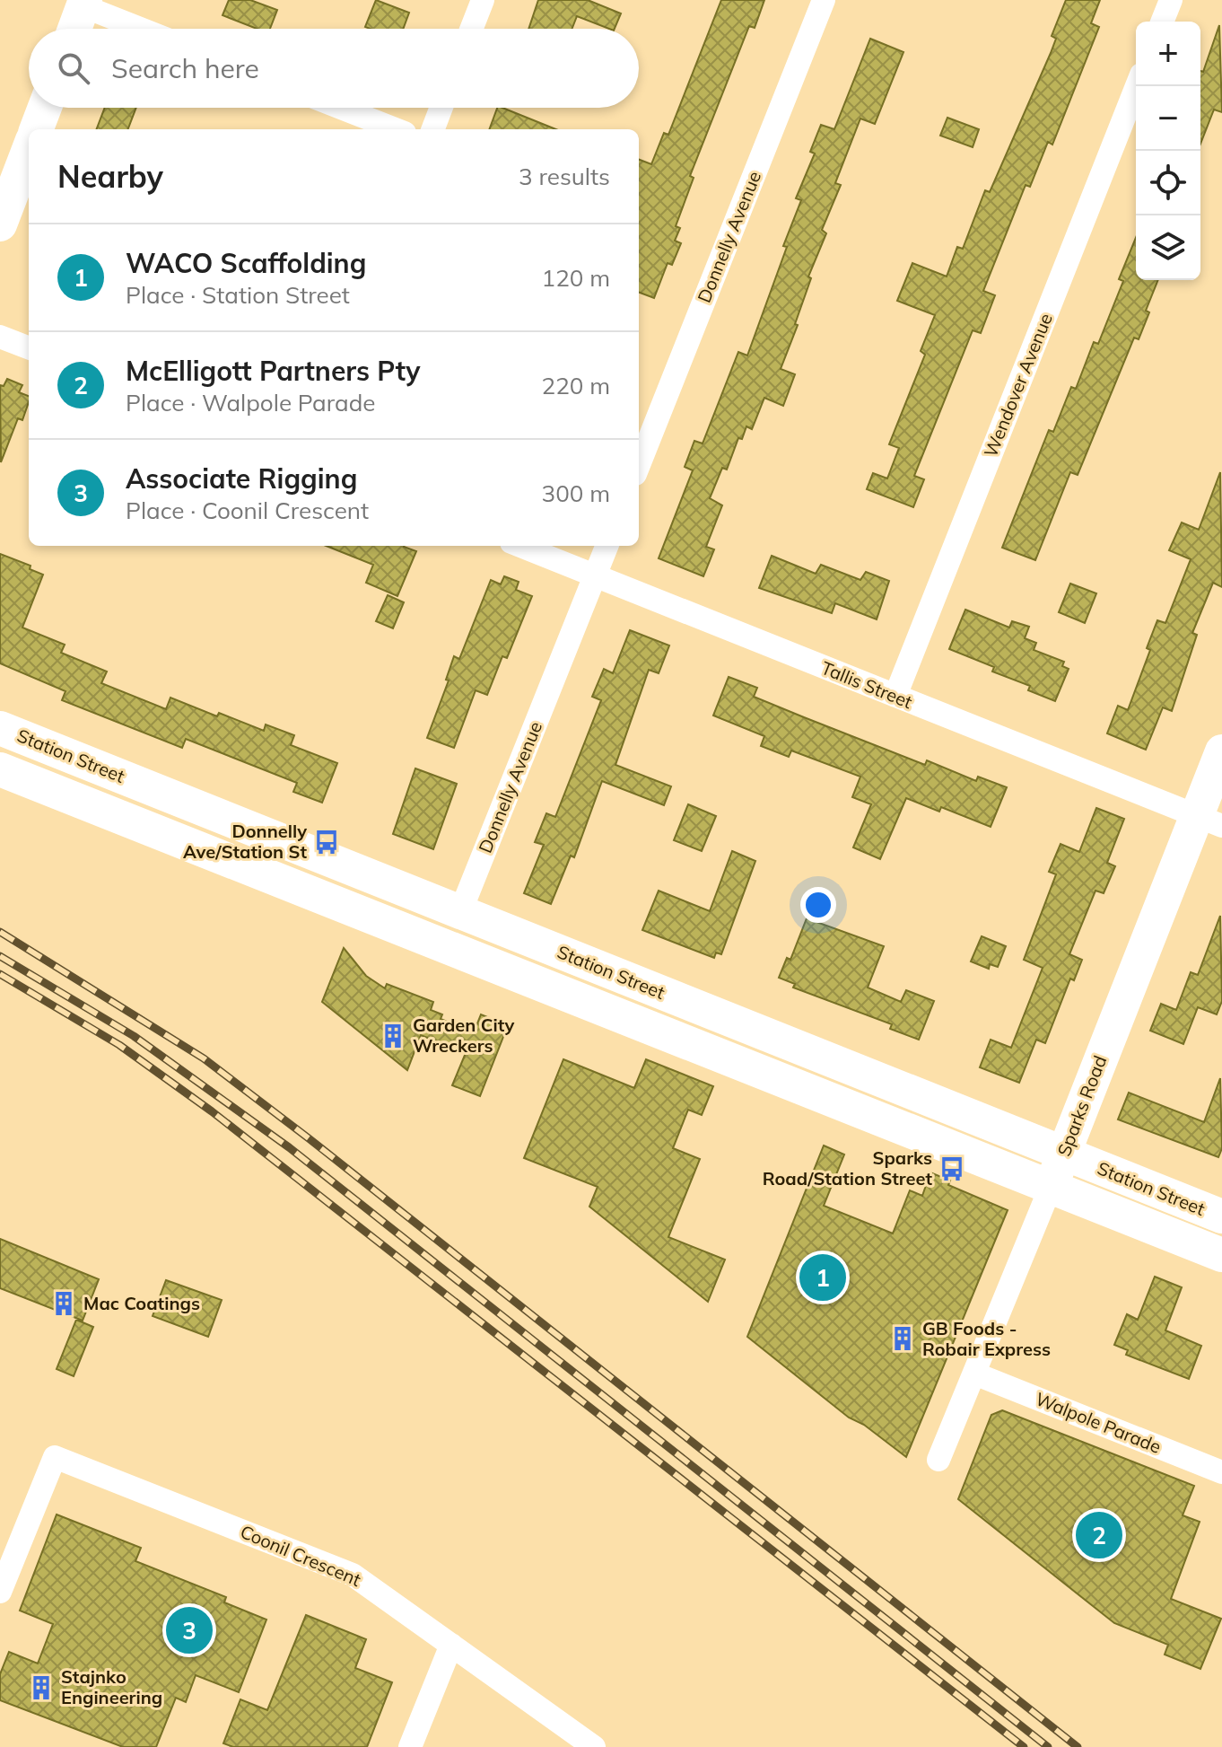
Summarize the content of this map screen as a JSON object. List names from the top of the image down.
{
  "streets": {
    "main road": ["Station Street", "Sparks Road"],
    "street": [
      "Donnelly Avenue",
      "Wendover Avenue",
      "Tallis Street",
      "Walpole Parade",
      "Coonil Crescent"
    ]
  },
  "crossings": [
    ["Donnelly Avenue", "Tallis Street"],
    ["Donnelly Avenue", "Station Street"],
    ["Wendover Avenue", "Tallis Street"],
    ["Tallis Street", "Sparks Road"],
    ["Station Street", "Sparks Road"],
    ["Sparks Road", "Walpole Parade"]
  ],
  "places": {
    "bus stop": ["Donnelly Ave/Station St", "Sparks Road/Station Street"],
    "building": [
      "Garden City Wreckers",
      "Mac Coatings",
      "GB Foods - Robair Express",
      "Stajnko Engineering"
    ]
  },
  "page": {
    "map_buttons": ["+", "−"],
    "search": "Search here",
    "heading": ["Nearby", "3 results"],
    "list": [
      {
        "mark": "1",
        "name": "WACO Scaffolding",
        "note": "Place · Station Street",
        "value": "120 m"
      },
      {
        "mark": "2",
        "name": "McElligott Partners Pty",
        "note": "Place · Walpole Parade",
        "value": "220 m"
      },
      {
        "mark": "3",
        "name": "Associate Rigging",
        "note": "Place · Coonil Crescent",
        "value": "300 m"
      }
    ],
    "pins": ["1", "2", "3"]
  }
}
